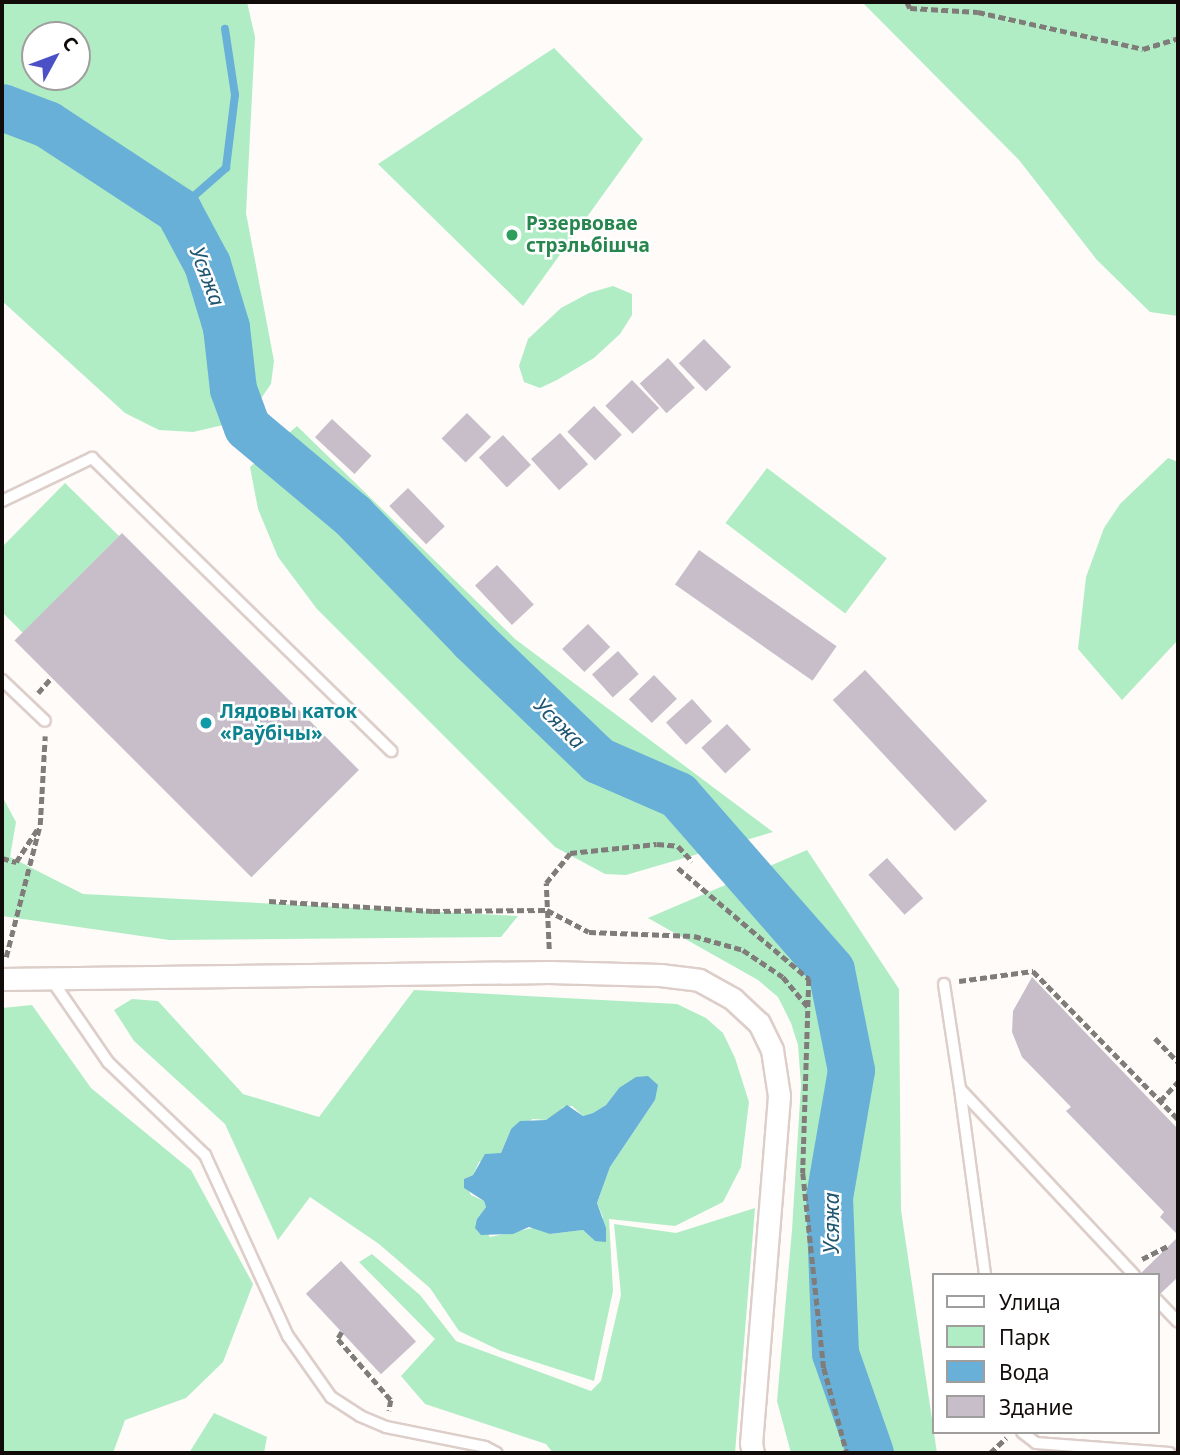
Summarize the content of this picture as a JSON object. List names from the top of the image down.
{
  "water": ["Усяжа"],
  "places": ["Рэзервовае стрэльбішча", "Лядовы каток «Раўбічы»"],
  "legend": [
    "Улица",
    "Парк",
    "Вода",
    "Здание"
  ],
  "north": "top right"
}
